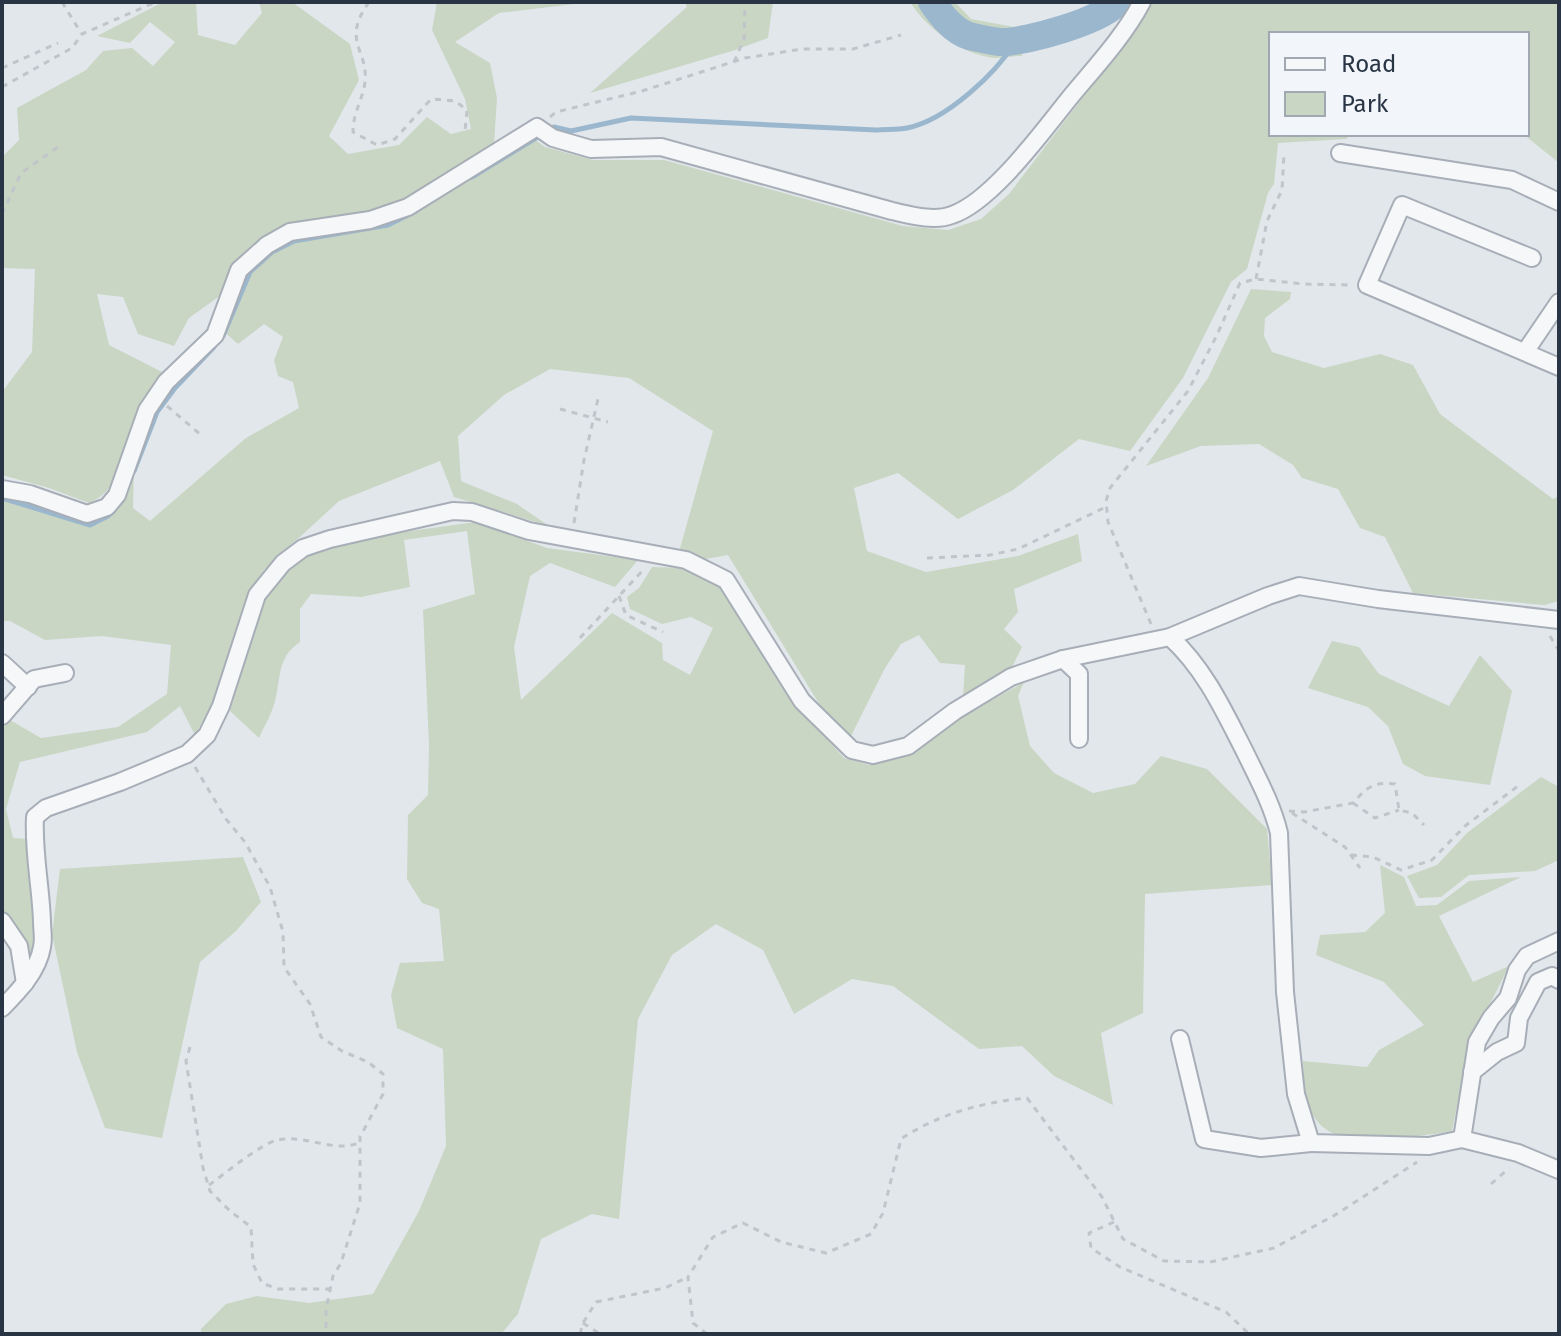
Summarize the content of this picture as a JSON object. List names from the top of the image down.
{
  "legend": ["Road", "Park"]
}
